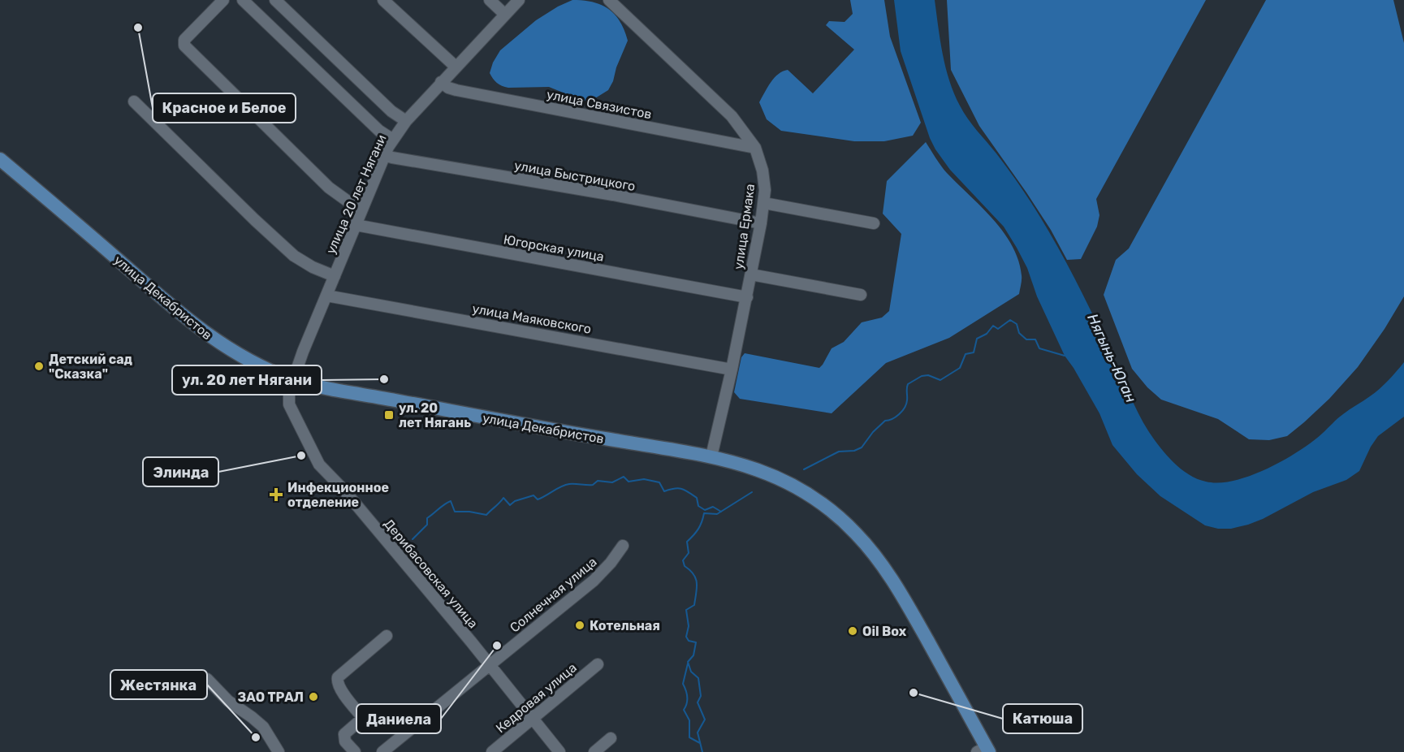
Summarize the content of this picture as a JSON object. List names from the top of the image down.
{
  "streets": {
    "main road": ["улица Декабристов"],
    "street": [
      "улица Связистов",
      "улица Быстрицкого",
      "улица 20 лет Нягани",
      "улица Ермака",
      "Югорская улица",
      "улица Маяковского",
      "Дерибасовская улица",
      "Солнечная улица",
      "Кедровая улица"
    ]
  },
  "crossings": [
    ["улица Связистов", "улица 20 лет Нягани"],
    ["улица Связистов", "улица Ермака"],
    ["улица Быстрицкого", "улица 20 лет Нягани"],
    ["улица Быстрицкого", "улица Ермака"],
    ["улица 20 лет Нягани", "Югорская улица"],
    ["улица 20 лет Нягани", "улица Декабристов"],
    ["улица 20 лет Нягани", "улица Маяковского"],
    ["улица 20 лет Нягани", "Дерибасовская улица"],
    ["улица Ермака", "Югорская улица"],
    ["улица Ермака", "улица Декабристов"],
    ["улица Ермака", "улица Маяковского"],
    ["улица Декабристов", "Дерибасовская улица"],
    ["Дерибасовская улица", "Солнечная улица"],
    ["Дерибасовская улица", "Кедровая улица"]
  ],
  "water": ["Нягынь-Юган"],
  "places": {
    "other": [
      "Красное и Белое",
      "Детский сад \"Сказка\"",
      "ул. 20 лет Нягани",
      "Элинда",
      "Котельная",
      "Oil Box",
      "Даниела",
      "Катюша",
      "ЗАО ТРАЛ",
      "Жестянка"
    ],
    "transit": ["ул. 20 лет Нягань"],
    "health": ["Инфекционное отделение"]
  }
}
